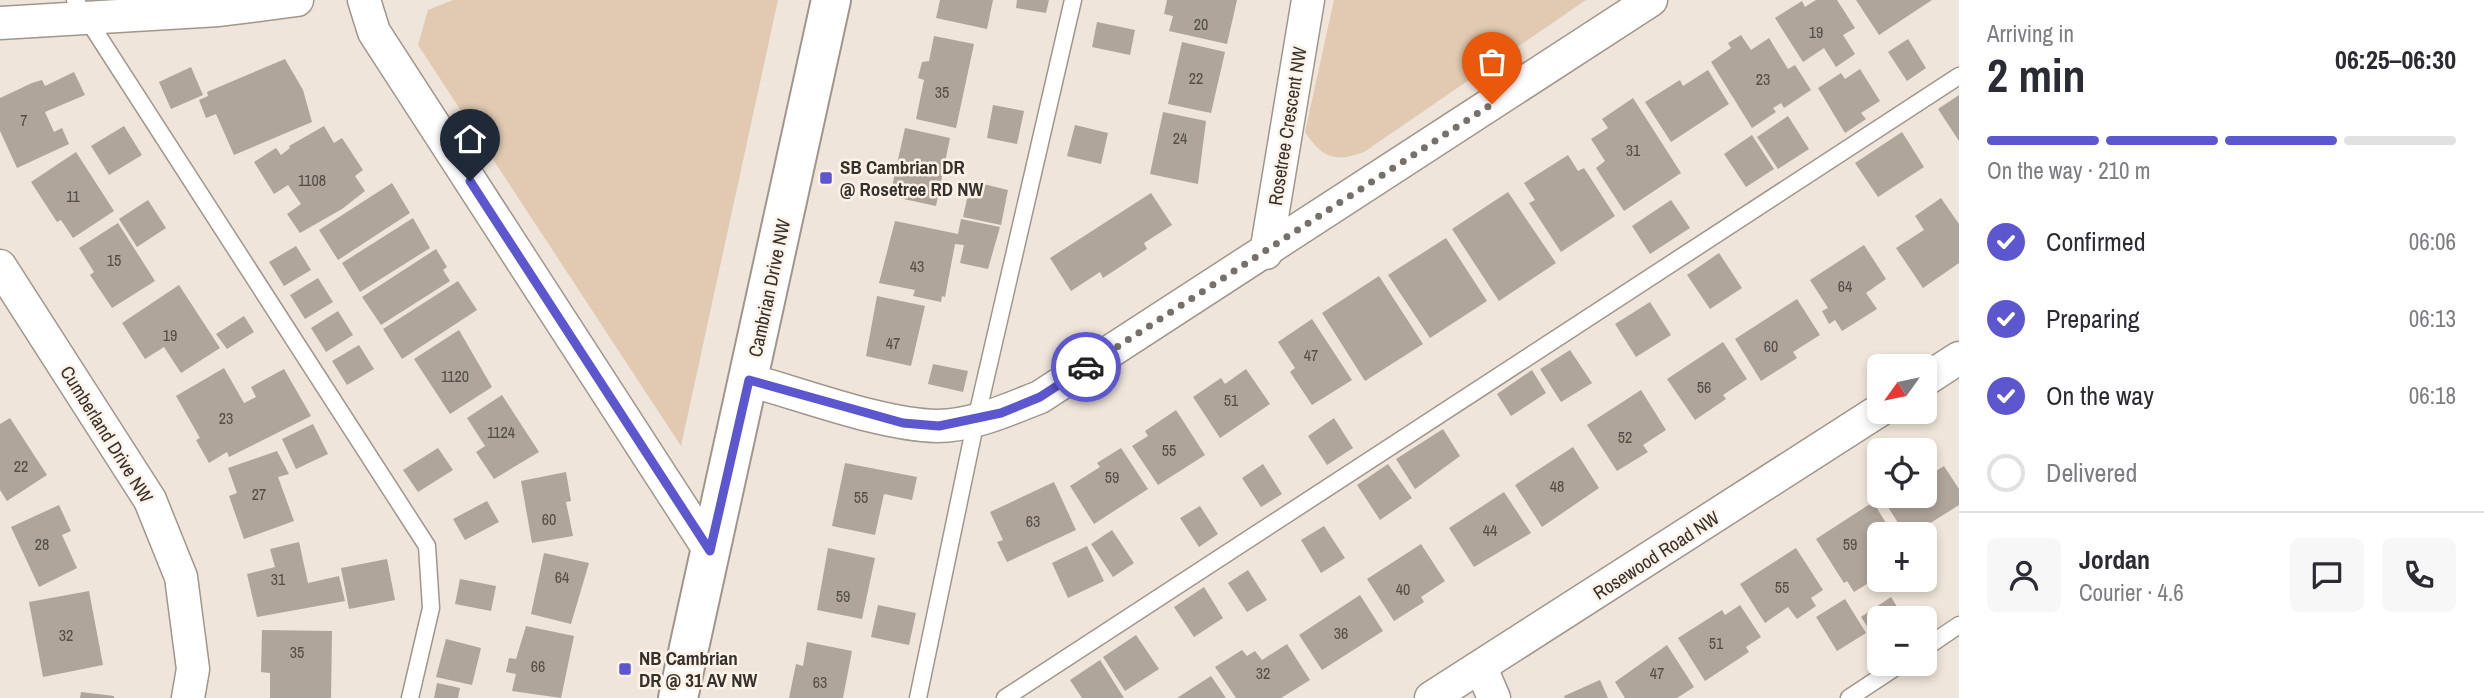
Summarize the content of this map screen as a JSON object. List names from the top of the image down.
{
  "streets": {
    "street": [
      "Rosetree Crescent NW",
      "Cambrian Drive NW",
      "Cumberland Drive NW",
      "Rosewood Road NW"
    ]
  },
  "places": {
    "transit": ["SB Cambrian DR @ Rosetree RD NW", "NB Cambrian DR @ 31 AV NW"]
  },
  "house_numbers": [
    "20",
    "19",
    "22",
    "23",
    "35",
    "7",
    "24",
    "31",
    "1108",
    "11",
    "15",
    "43",
    "64",
    "19",
    "47",
    "60",
    "47",
    "1120",
    "56",
    "51",
    "23",
    "1124",
    "52",
    "55",
    "22",
    "59",
    "48",
    "27",
    "55",
    "60",
    "63",
    "44",
    "28",
    "59",
    "64",
    "31",
    "55",
    "40",
    "59",
    "36",
    "32",
    "51",
    "35",
    "66",
    "32",
    "47",
    "63"
  ],
  "north": "bottom left",
  "page": {
    "heading": ["2 min", "Arriving in", "06:25–06:30"],
    "panel": ["Jordan", "Courier · 4.6"],
    "bar": "On the way · 210 m",
    "list": [
      ["Confirmed", "06:06"],
      ["Preparing", "06:13"],
      ["On the way", "06:18"],
      "Delivered"
    ],
    "map_buttons": ["+", "−"]
  }
}
